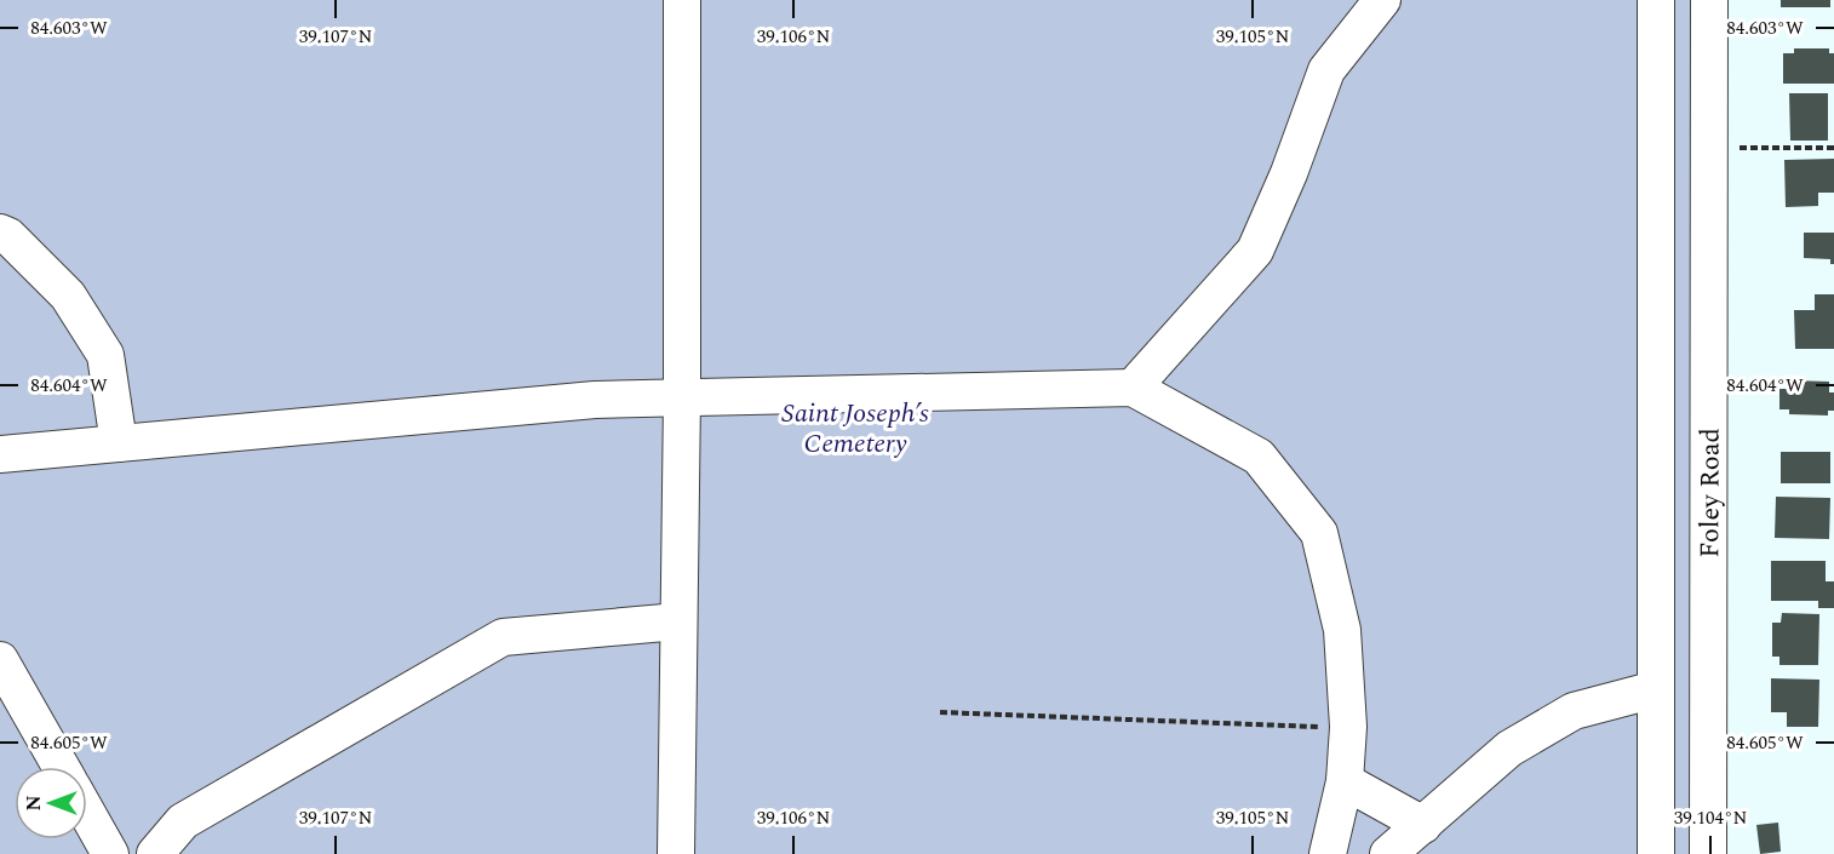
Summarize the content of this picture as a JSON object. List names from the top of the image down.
{
  "streets": {
    "street": ["Foley Road"]
  },
  "parks": ["Saint Joseph’s Cemetery"],
  "north": "left",
  "coordinates": [
    "84.603°W",
    "39.107°N",
    "39.106°N",
    "39.105°N",
    "84.604°W",
    "84.605°W",
    "39.104°N"
  ]
}
